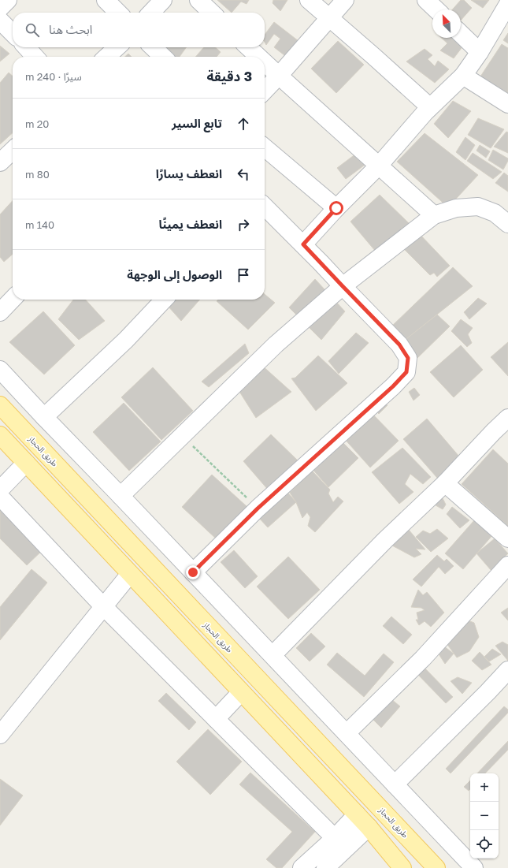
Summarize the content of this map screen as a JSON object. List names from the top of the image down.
{
  "streets": {
    "main road": ["طريق الحجاز"]
  },
  "north": "top left",
  "page": {
    "search": "ابحث هنا",
    "heading": ["3 دقيقة", "سيرًا · 240 m"],
    "list": [
      ["تابع السير", "20 m"],
      ["انعطف يسارًا", "80 m"],
      ["انعطف يمينًا", "140 m"],
      "الوصول إلى الوجهة"
    ],
    "map_buttons": ["+", "−"]
  }
}
